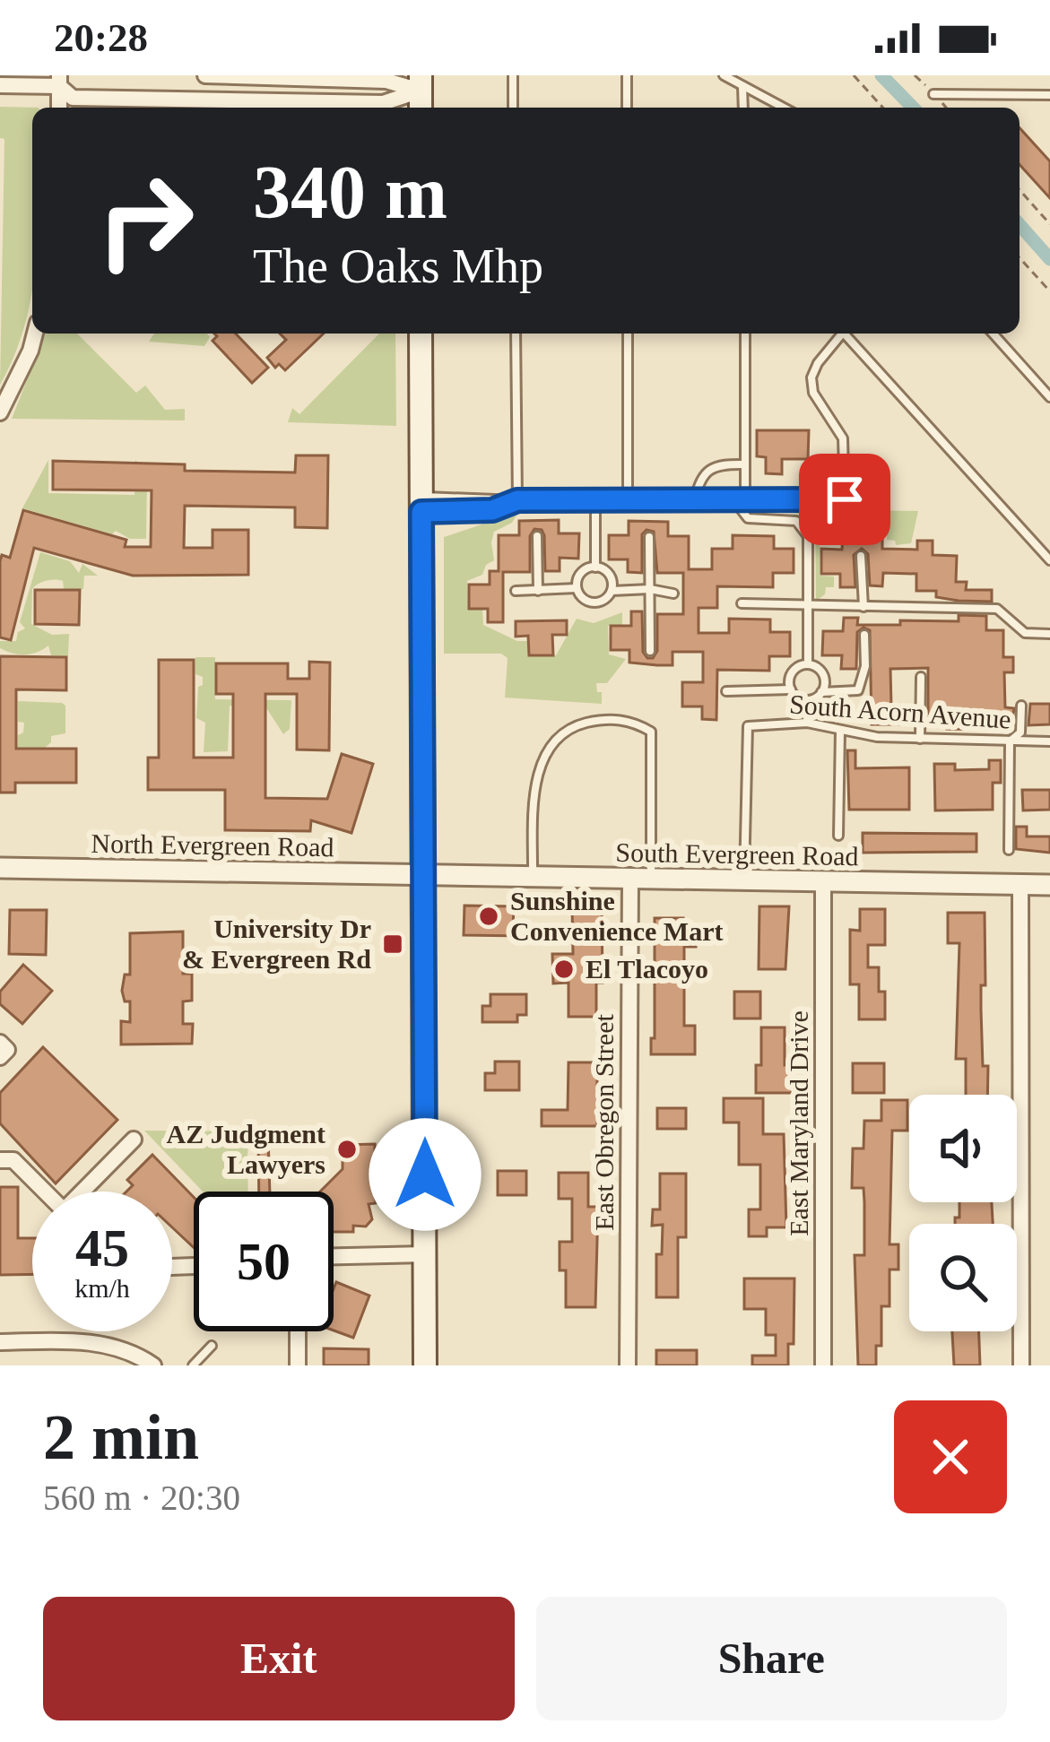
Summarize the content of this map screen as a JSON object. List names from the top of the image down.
{
  "streets": {
    "street": [
      "North Evergreen Road",
      "South Evergreen Road",
      "East Obregon Street",
      "East Maryland Drive"
    ],
    "lane": ["South Acorn Avenue"]
  },
  "crossings": [
    ["South Acorn Avenue", "South Evergreen Road"],
    ["North Evergreen Road", "South Evergreen Road"],
    ["South Evergreen Road", "East Obregon Street"],
    ["South Evergreen Road", "East Maryland Drive"]
  ],
  "places": {
    "other": ["Sunshine Convenience Mart", "El Tlacoyo", "AZ Judgment Lawyers"],
    "transit": ["University Dr & Evergreen Rd"]
  },
  "page": {
    "status": "20:28",
    "turn": ["340 m", "The Oaks Mhp"],
    "speed": "45 km/h",
    "limit": "50",
    "heading": ["2 min", "560 m · 20:30"],
    "buttons": ["Exit", "Share"]
  }
}
